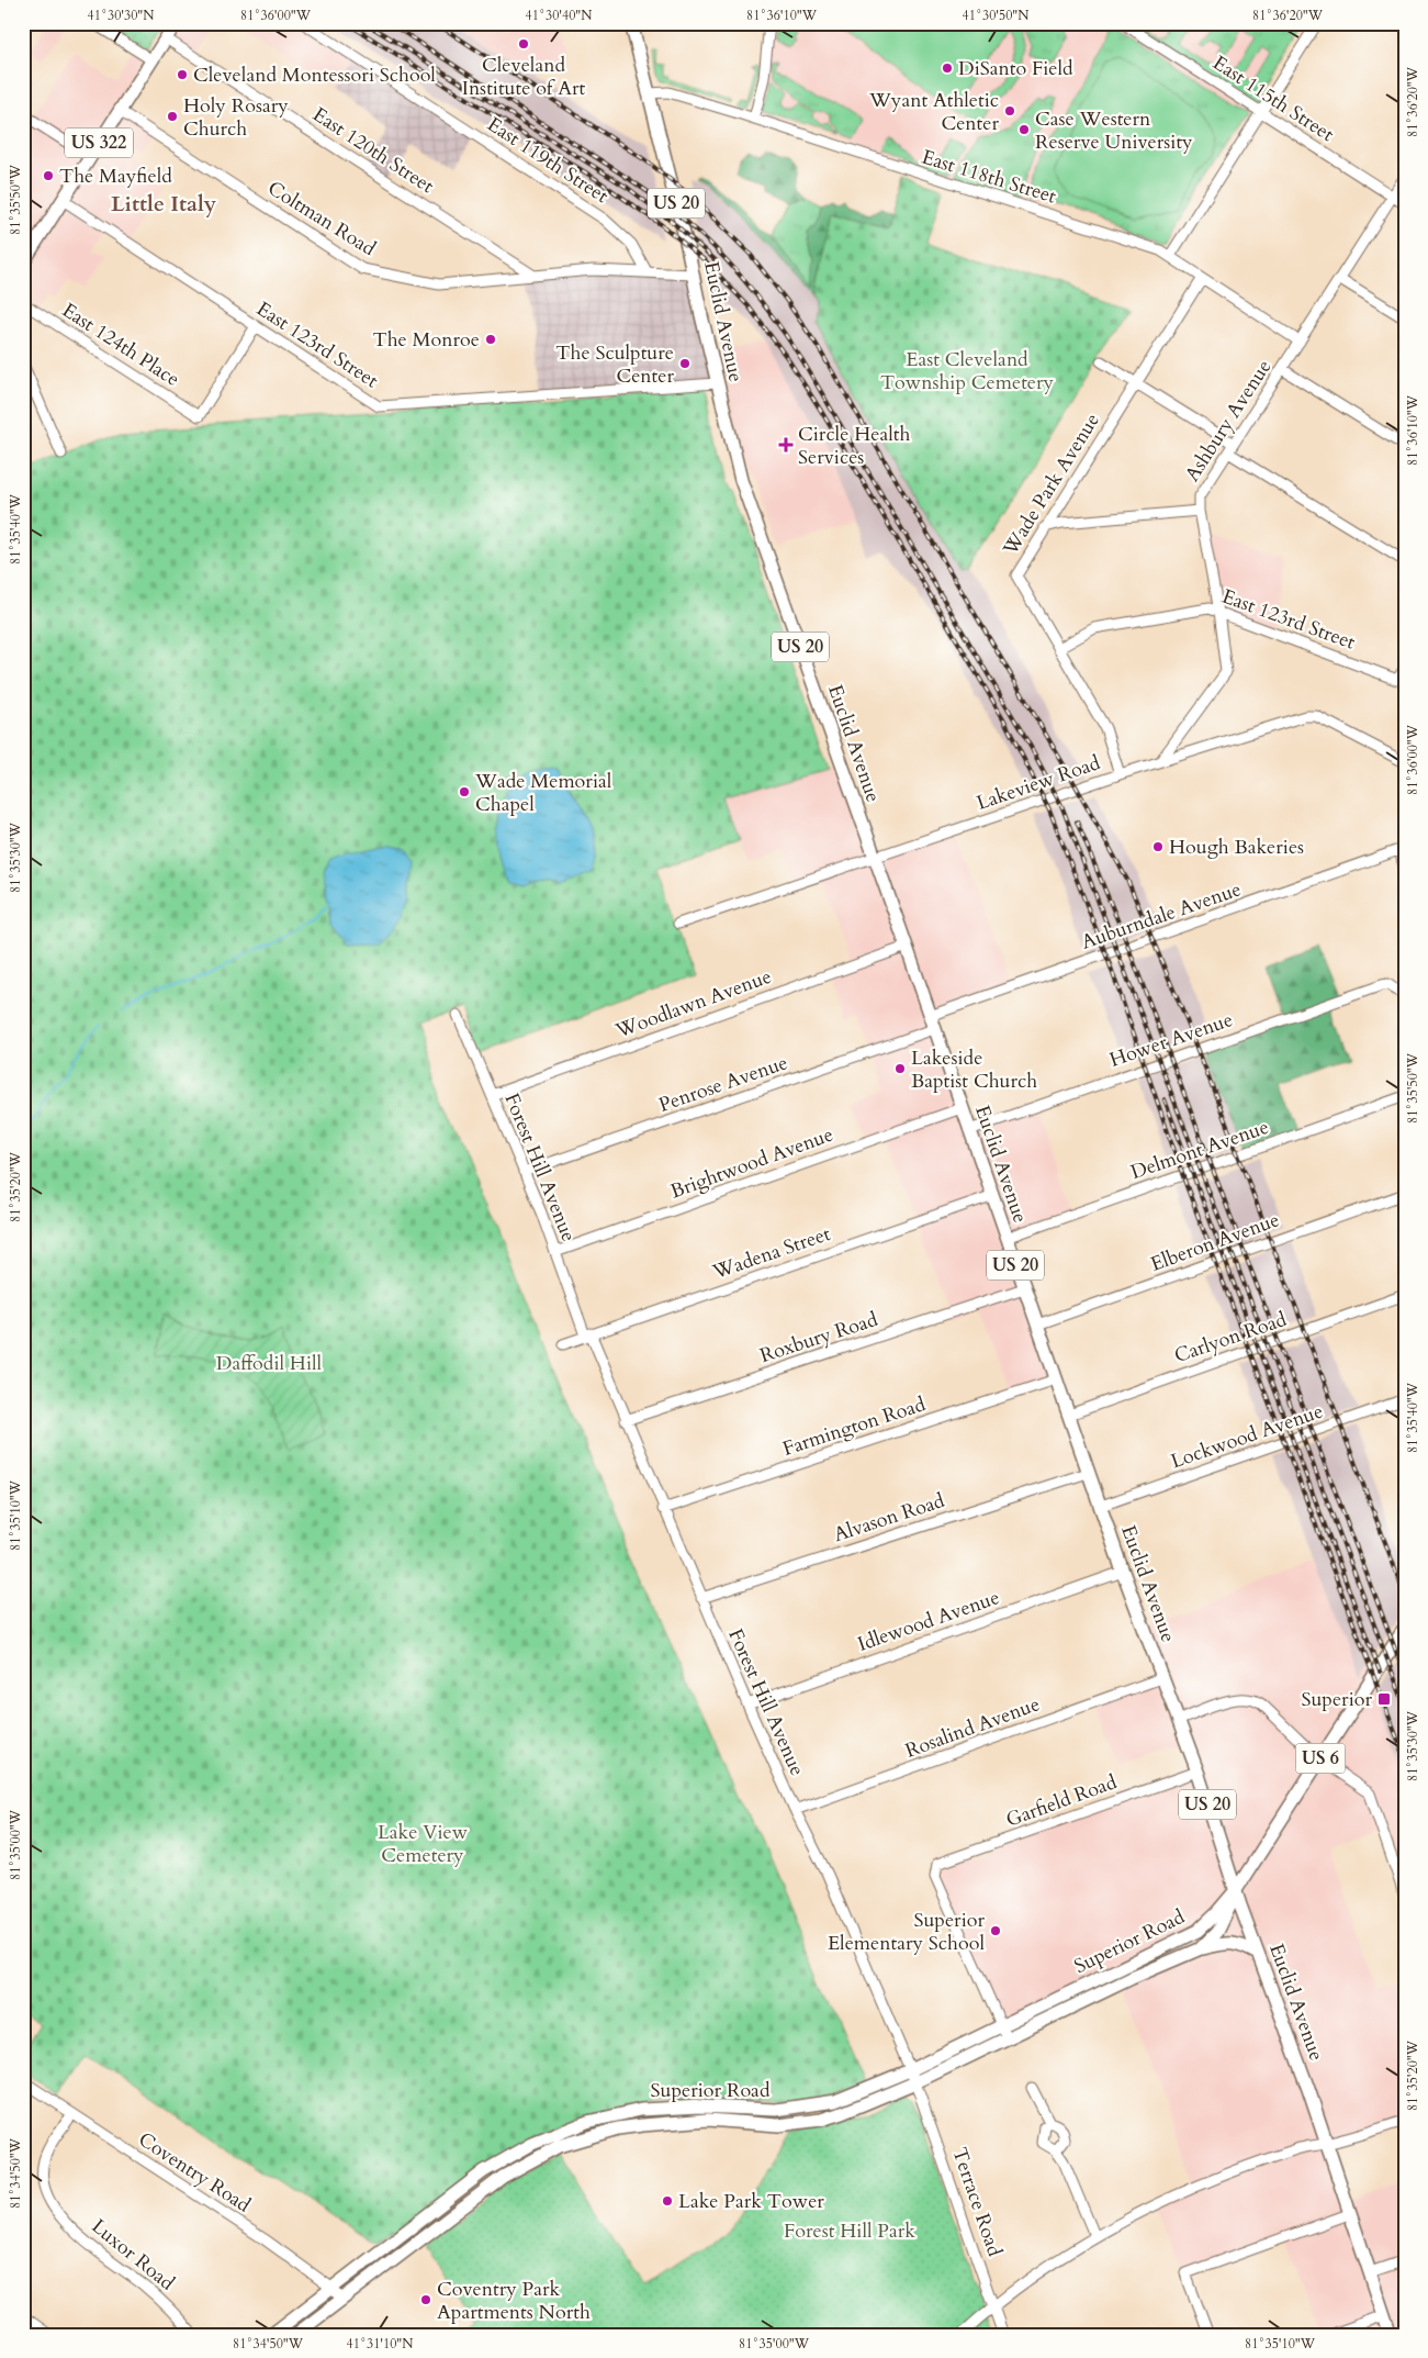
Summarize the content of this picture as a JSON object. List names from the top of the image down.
{
  "streets": {
    "main road": [
      "US 322",
      "US 20",
      "Euclid Avenue",
      "US 6",
      "Superior Road"
    ],
    "street": [
      "East 115th Street",
      "East 120th Street",
      "East 119th Street",
      "East 118th Street",
      "Coltman Road",
      "East 124th Place",
      "East 123rd Street",
      "Ashbury Avenue",
      "Wade Park Avenue",
      "Lakeview Road",
      "Auburndale Avenue",
      "Woodlawn Avenue",
      "Hower Avenue",
      "Penrose Avenue",
      "Delmont Avenue",
      "Brightwood Avenue",
      "Forest Hill Avenue",
      "Elberon Avenue",
      "Wadena Street",
      "Roxbury Road",
      "Carlyon Road",
      "Farmington Road",
      "Lockwood Avenue",
      "Alvason Road",
      "Idlewood Avenue",
      "Rosalind Avenue",
      "Garfield Road",
      "Coventry Road",
      "Terrace Road",
      "Luxor Road"
    ]
  },
  "crossings": [
    ["East 115th Street", "Ashbury Avenue"],
    ["US 322", "East 120th Street"],
    ["US 322", "Coltman Road"],
    ["US 322", "East 123rd Street"],
    ["East 120th Street", "Coltman Road"],
    ["East 119th Street", "Coltman Road"],
    ["East 118th Street", "Euclid Avenue"],
    ["East 118th Street", "Ashbury Avenue"],
    ["East 118th Street", "Wade Park Avenue"],
    ["Coltman Road", "Euclid Avenue"],
    ["Euclid Avenue", "East 123rd Street"],
    ["Euclid Avenue", "Lakeview Road"],
    ["Euclid Avenue", "Auburndale Avenue"],
    ["Euclid Avenue", "Woodlawn Avenue"],
    ["Euclid Avenue", "Hower Avenue"],
    ["Euclid Avenue", "Penrose Avenue"],
    ["Euclid Avenue", "Delmont Avenue"],
    ["Euclid Avenue", "Brightwood Avenue"],
    ["Euclid Avenue", "Elberon Avenue"],
    ["Euclid Avenue", "Wadena Street"],
    ["Euclid Avenue", "Roxbury Road"],
    ["Euclid Avenue", "Carlyon Road"],
    ["Euclid Avenue", "Farmington Road"],
    ["Euclid Avenue", "Lockwood Avenue"],
    ["Euclid Avenue", "Alvason Road"],
    ["Euclid Avenue", "Idlewood Avenue"],
    ["Euclid Avenue", "Rosalind Avenue"],
    ["Euclid Avenue", "US 6"],
    ["Euclid Avenue", "Garfield Road"],
    ["Euclid Avenue", "Superior Road"],
    ["East 124th Place", "East 123rd Street"],
    ["East 123rd Street", "Ashbury Avenue"],
    ["East 123rd Street", "Wade Park Avenue"],
    ["Ashbury Avenue", "Lakeview Road"],
    ["Wade Park Avenue", "Lakeview Road"],
    ["Woodlawn Avenue", "Forest Hill Avenue"],
    ["Penrose Avenue", "Forest Hill Avenue"],
    ["Brightwood Avenue", "Forest Hill Avenue"],
    ["Forest Hill Avenue", "Wadena Street"],
    ["Forest Hill Avenue", "Roxbury Road"],
    ["Forest Hill Avenue", "Farmington Road"],
    ["Forest Hill Avenue", "Alvason Road"],
    ["Forest Hill Avenue", "Idlewood Avenue"],
    ["Forest Hill Avenue", "Rosalind Avenue"],
    ["Forest Hill Avenue", "Superior Road"],
    ["Forest Hill Avenue", "Terrace Road"],
    ["US 6", "Superior Road"],
    ["Garfield Road", "Superior Road"],
    ["Superior Road", "Coventry Road"],
    ["Superior Road", "Terrace Road"],
    ["Coventry Road", "Luxor Road"]
  ],
  "districts": ["Little Italy"],
  "parks": [
    "East Cleveland Township Cemetery",
    "Daffodil Hill",
    "Lake View Cemetery",
    "Forest Hill Park"
  ],
  "places": {
    "other": [
      "Cleveland Institute of Art",
      "DiSanto Field",
      "Cleveland Montessori School",
      "Wyant Athletic Center",
      "Holy Rosary Church",
      "Case Western Reserve University",
      "The Mayfield",
      "The Monroe",
      "The Sculpture Center",
      "Wade Memorial Chapel",
      "Hough Bakeries",
      "Lakeside Baptist Church",
      "Superior Elementary School",
      "Lake Park Tower",
      "Coventry Park Apartments North"
    ],
    "health": ["Circle Health Services"],
    "transit": ["Superior"]
  },
  "coordinates": [
    "41°30'30\"N",
    "81°36'00\"W",
    "41°30'40\"N",
    "81°36'10\"W",
    "41°30'50\"N",
    "81°36'20\"W",
    "81°35'50\"W",
    "81°35'40\"W",
    "81°35'30\"W",
    "81°35'20\"W",
    "81°35'10\"W",
    "81°35'00\"W",
    "81°34'50\"W",
    "41°31'10\"N"
  ]
}
